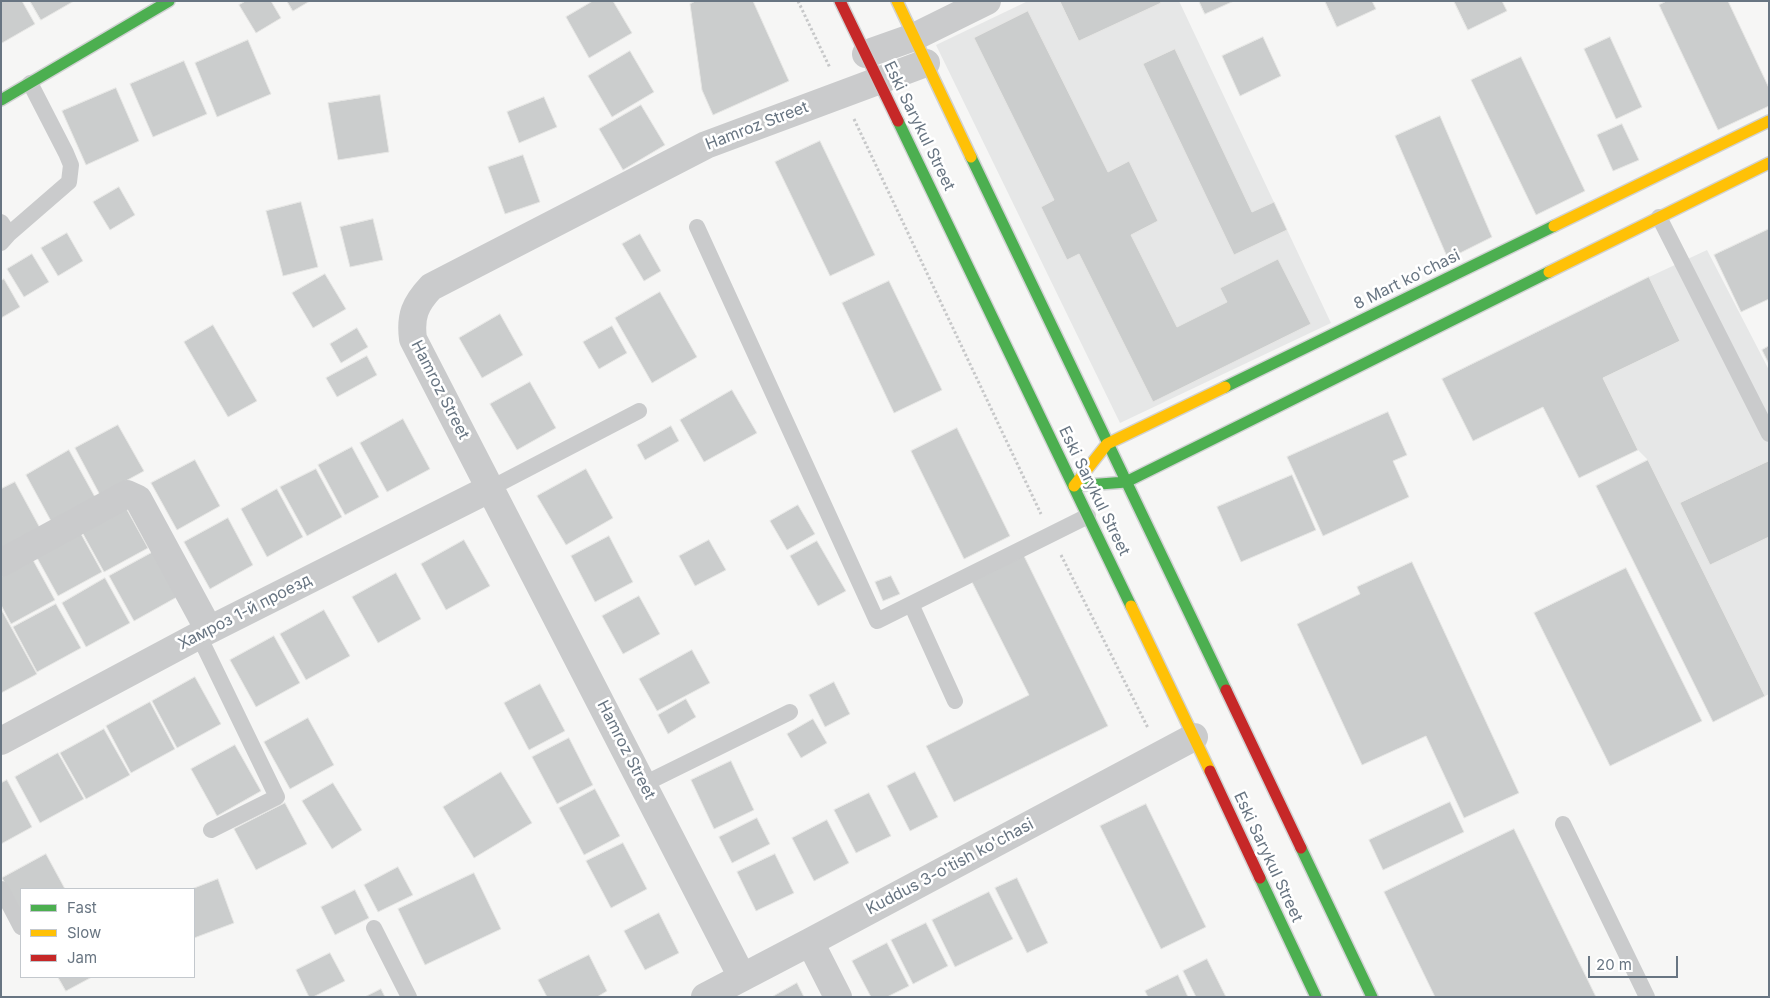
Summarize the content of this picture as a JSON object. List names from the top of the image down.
{
  "streets": {
    "main road": ["Eski Sarykul Street", "8 Mart ko'chasi"],
    "street": ["Hamroz Street", "Хамроз 1-й проезд", "Kuddus 3-o'tish ko'chasi"]
  },
  "crossings": [
    ["Hamroz Street", "Eski Sarykul Street"],
    ["Hamroz Street", "Хамроз 1-й проезд"],
    ["Hamroz Street", "Kuddus 3-o'tish ko'chasi"],
    ["Eski Sarykul Street", "8 Mart ko'chasi"],
    ["Eski Sarykul Street", "Kuddus 3-o'tish ko'chasi"]
  ],
  "legend": ["Fast", "Slow", "Jam"],
  "scale_bar": "20 m"
}
